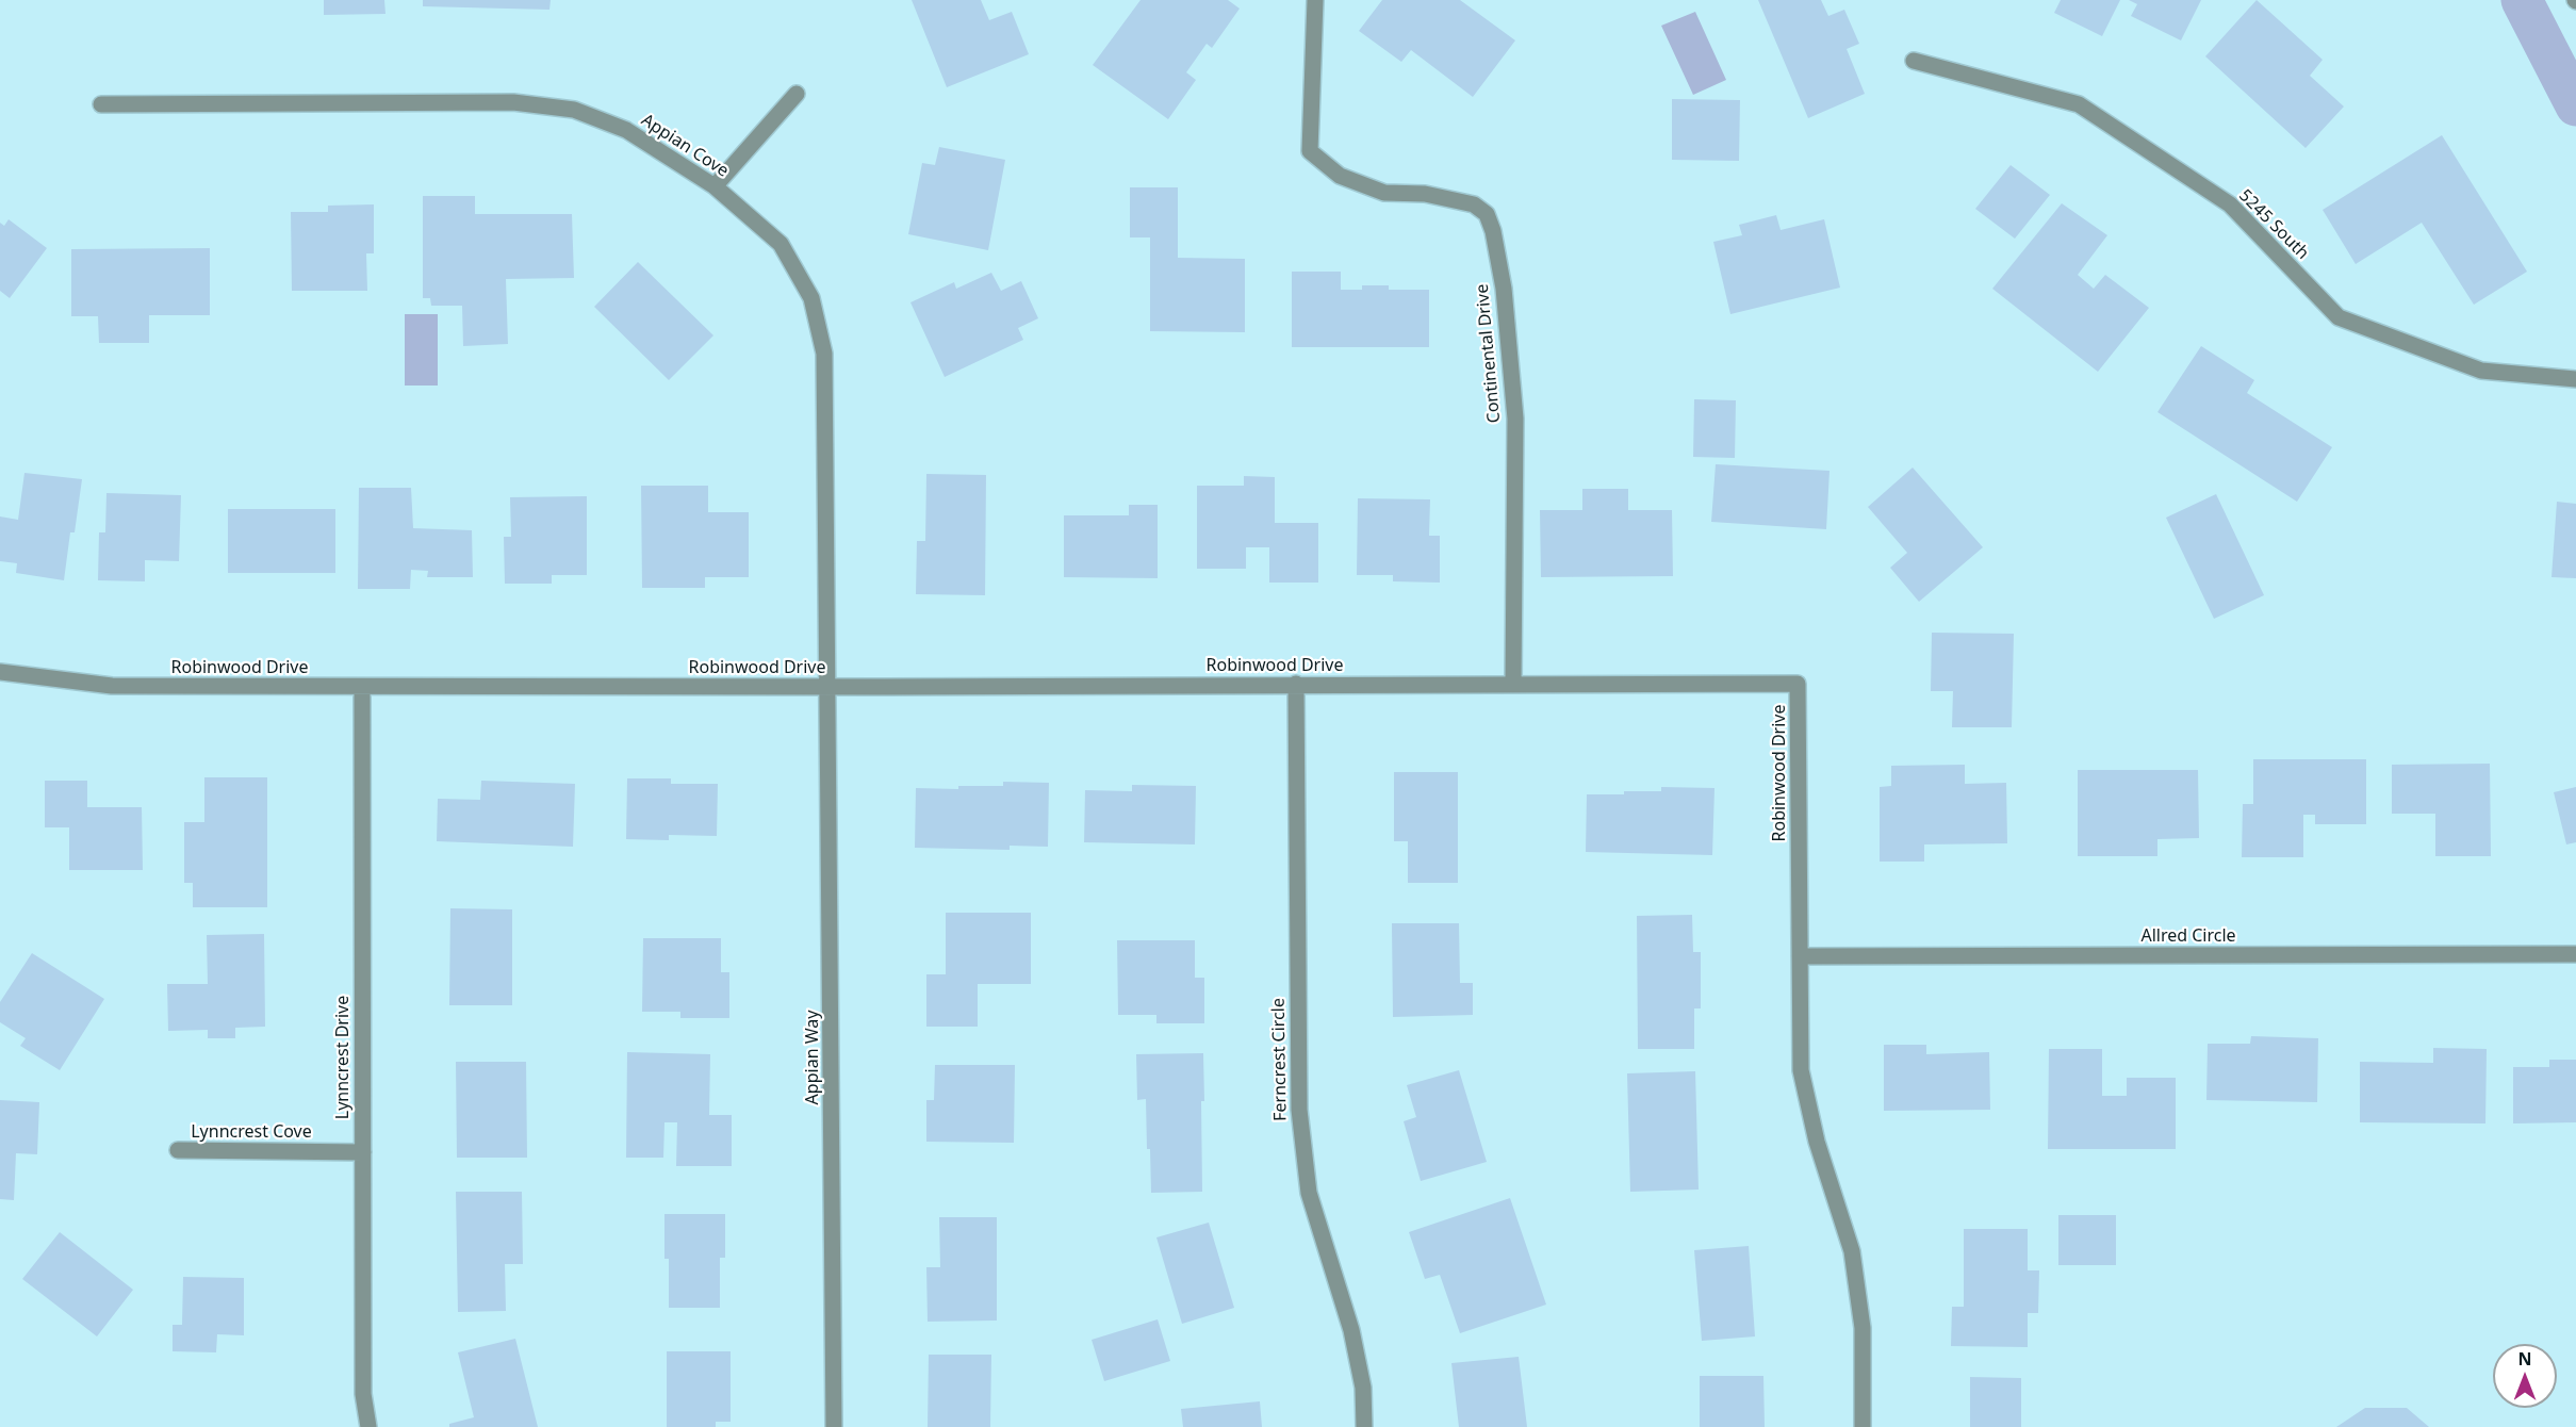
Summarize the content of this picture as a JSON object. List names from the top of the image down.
{
  "streets": {
    "street": [
      "Appian Cove",
      "5245 South",
      "Continental Drive",
      "Robinwood Drive",
      "Allred Circle",
      "Lynncrest Drive",
      "Appian Way",
      "Ferncrest Circle",
      "Lynncrest Cove"
    ]
  },
  "crossings": [
    ["Appian Cove", "Robinwood Drive"],
    ["Appian Cove", "Appian Way"],
    ["Continental Drive", "Robinwood Drive"],
    ["Robinwood Drive", "Allred Circle"],
    ["Robinwood Drive", "Lynncrest Drive"],
    ["Robinwood Drive", "Appian Way"],
    ["Robinwood Drive", "Ferncrest Circle"],
    ["Lynncrest Drive", "Lynncrest Cove"]
  ],
  "north": "top"
}
